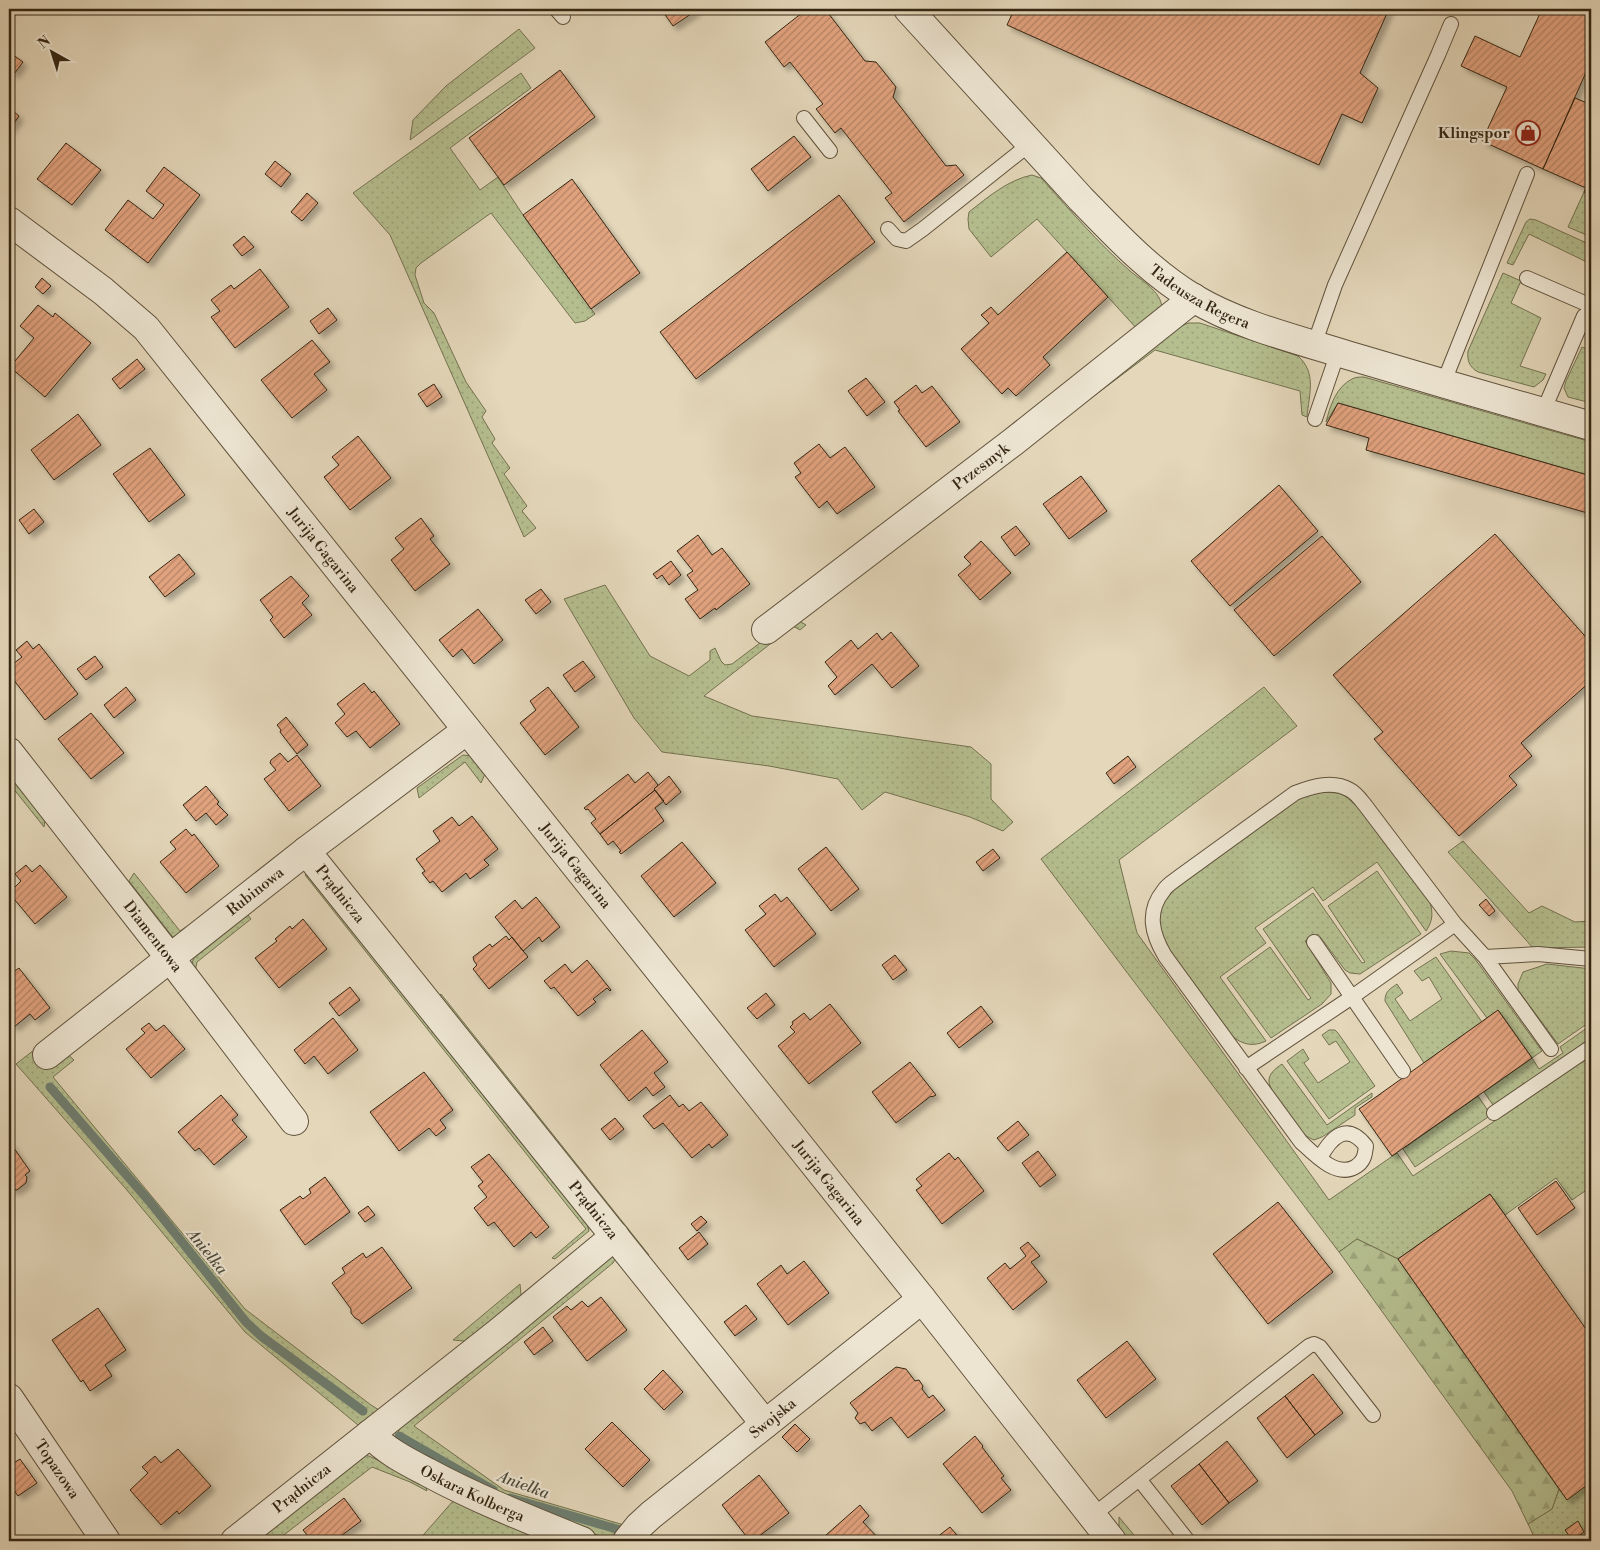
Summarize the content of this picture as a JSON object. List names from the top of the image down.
{
  "streets": {
    "street": [
      "Tadeusza Regera",
      "Przesmyk",
      "Jurija Gagarina",
      "Rubinowa",
      "Prądnicza",
      "Diamentowa",
      "Swojska",
      "Topazowa",
      "Oskara Kolberga"
    ]
  },
  "crossings": [
    ["Tadeusza Regera", "Przesmyk"],
    ["Jurija Gagarina", "Rubinowa"],
    ["Jurija Gagarina", "Swojska"],
    ["Rubinowa", "Prądnicza"],
    ["Rubinowa", "Diamentowa"],
    ["Prądnicza", "Oskara Kolberga"]
  ],
  "water": ["Anielka"],
  "places": {
    "shop": ["Klingspor"]
  },
  "north": "top left"
}
